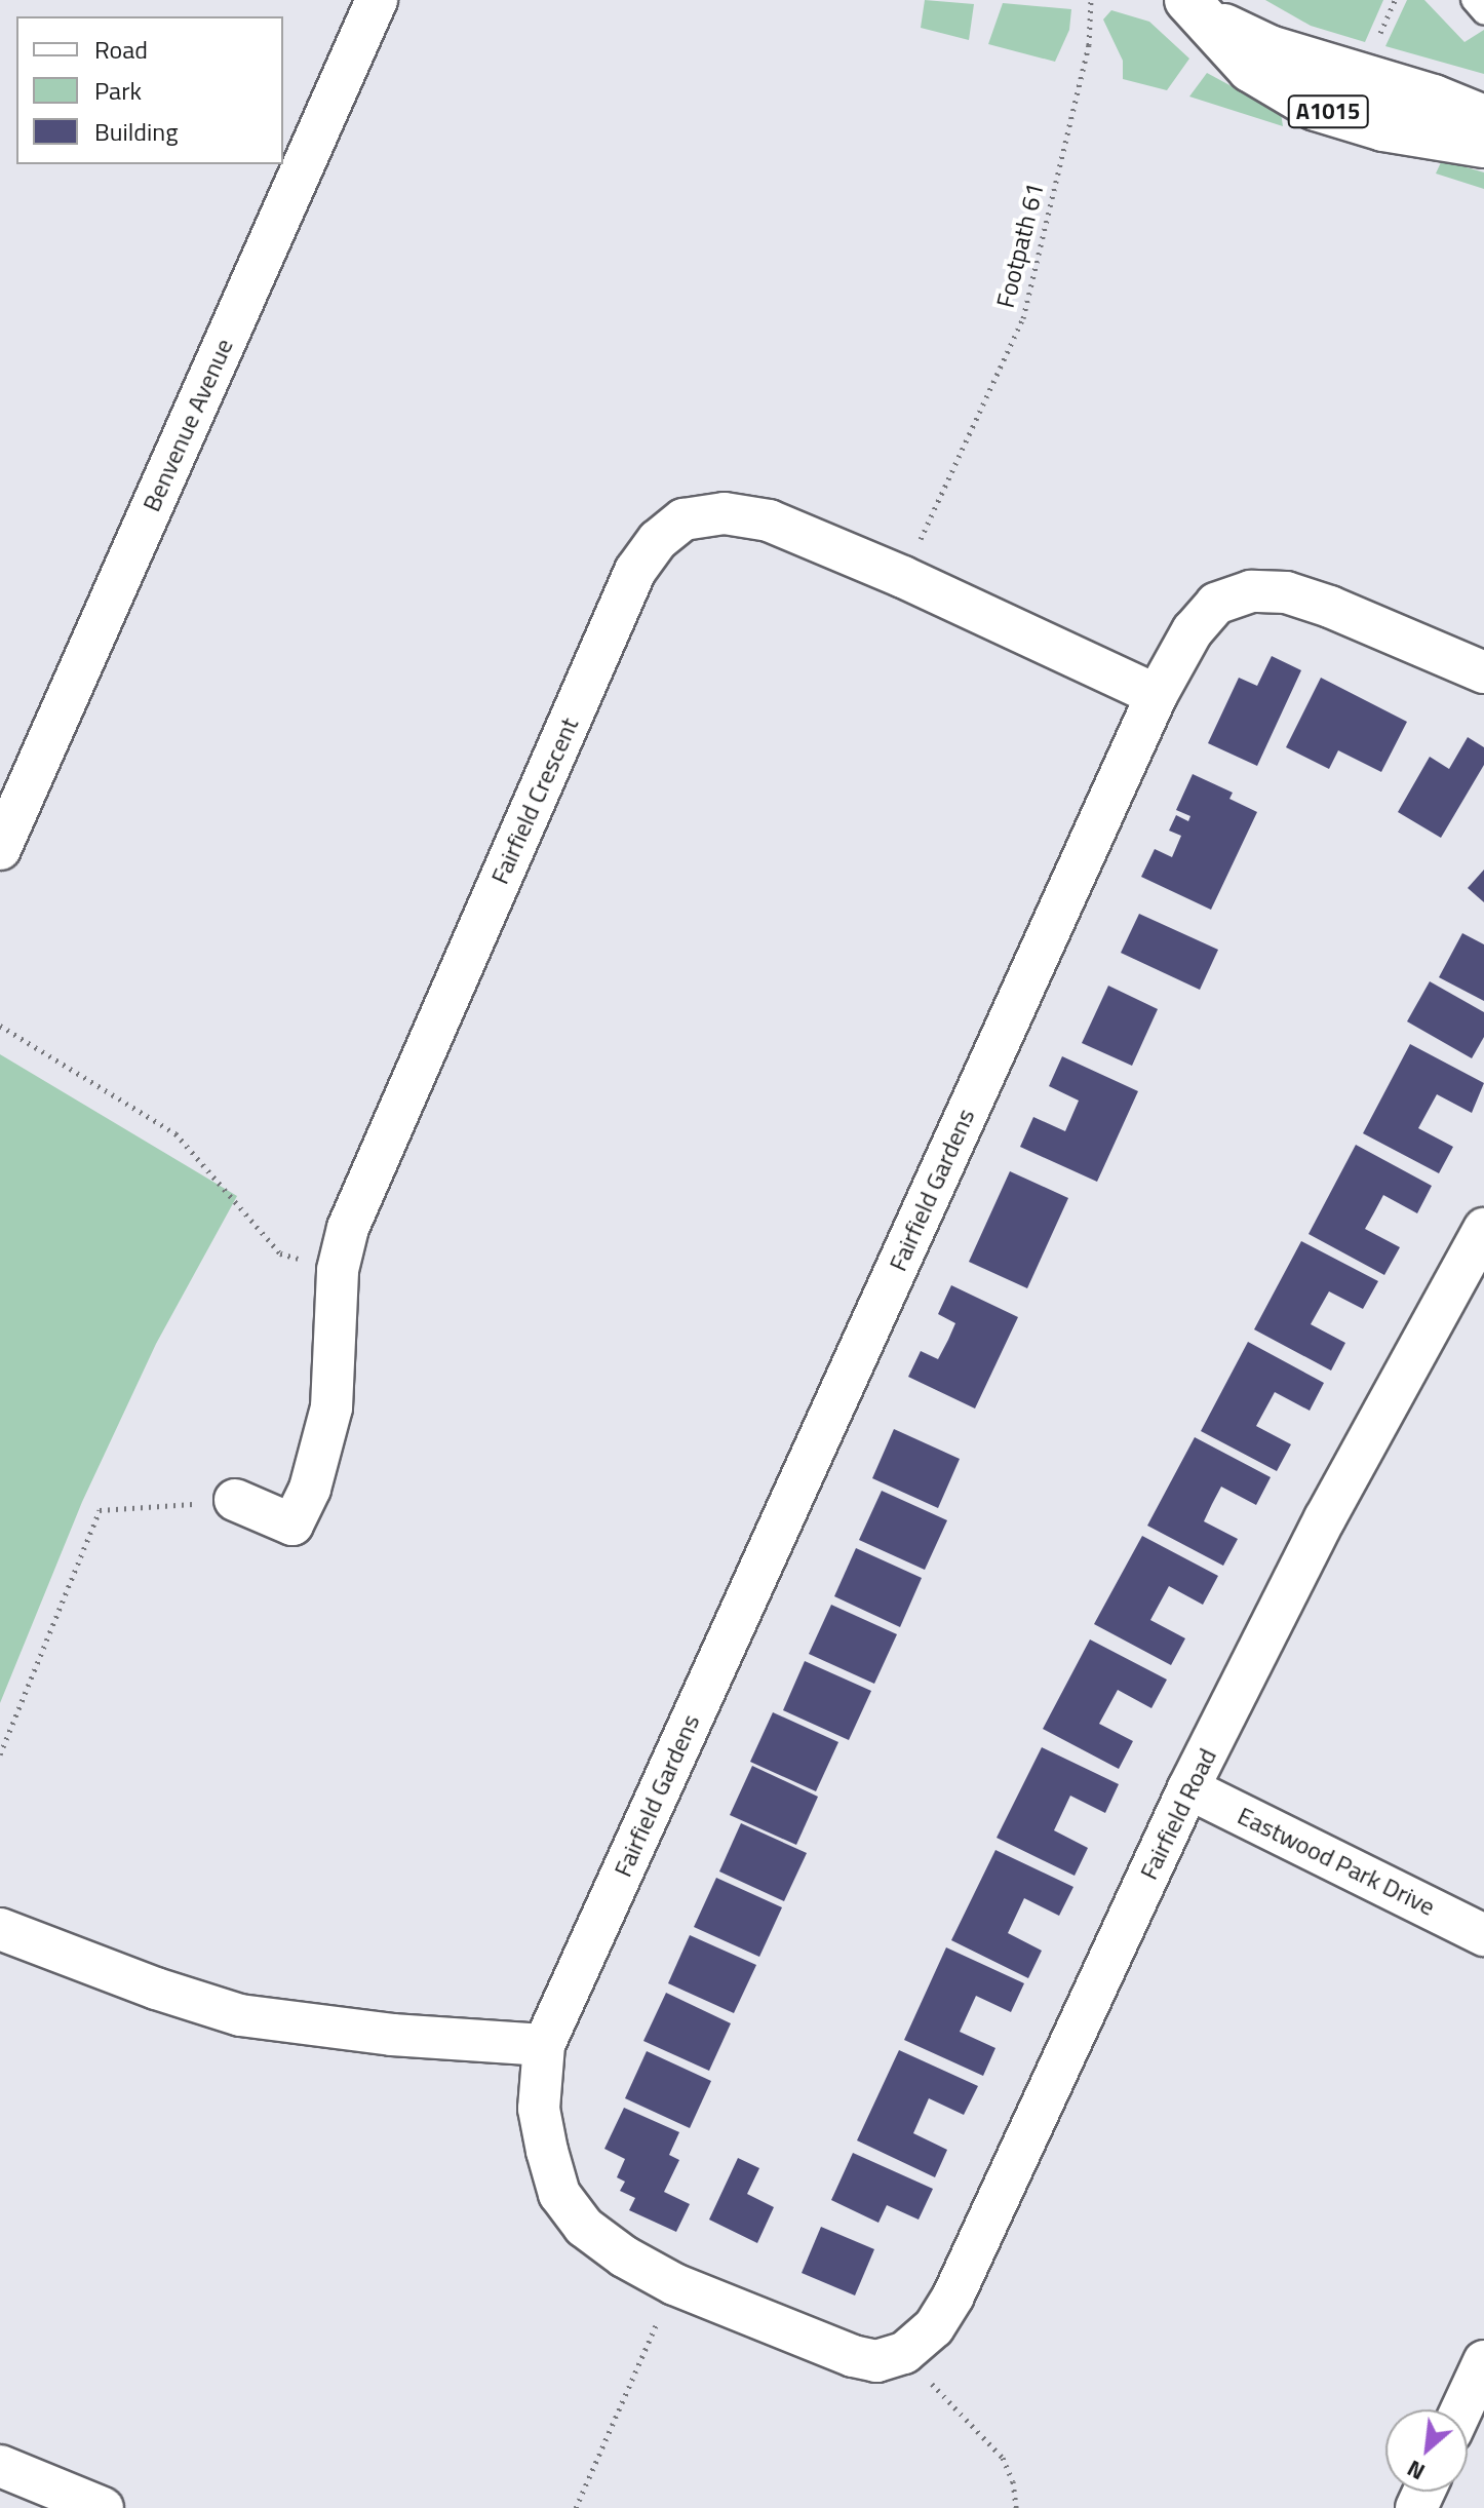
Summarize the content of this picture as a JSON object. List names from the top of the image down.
{
  "streets": {
    "main road": ["A1015"],
    "street": [
      "Benvenue Avenue",
      "Fairfield Crescent",
      "Fairfield Gardens",
      "Fairfield Road",
      "Eastwood Park Drive"
    ],
    "path": ["Footpath 61"]
  },
  "crossings": [
    ["Footpath 61", "Fairfield Crescent"],
    ["Fairfield Crescent", "Fairfield Gardens"],
    ["Fairfield Gardens", "Fairfield Road"],
    ["Fairfield Road", "Eastwood Park Drive"]
  ],
  "legend": ["Road", "Park", "Building"],
  "north": "bottom left"
}
